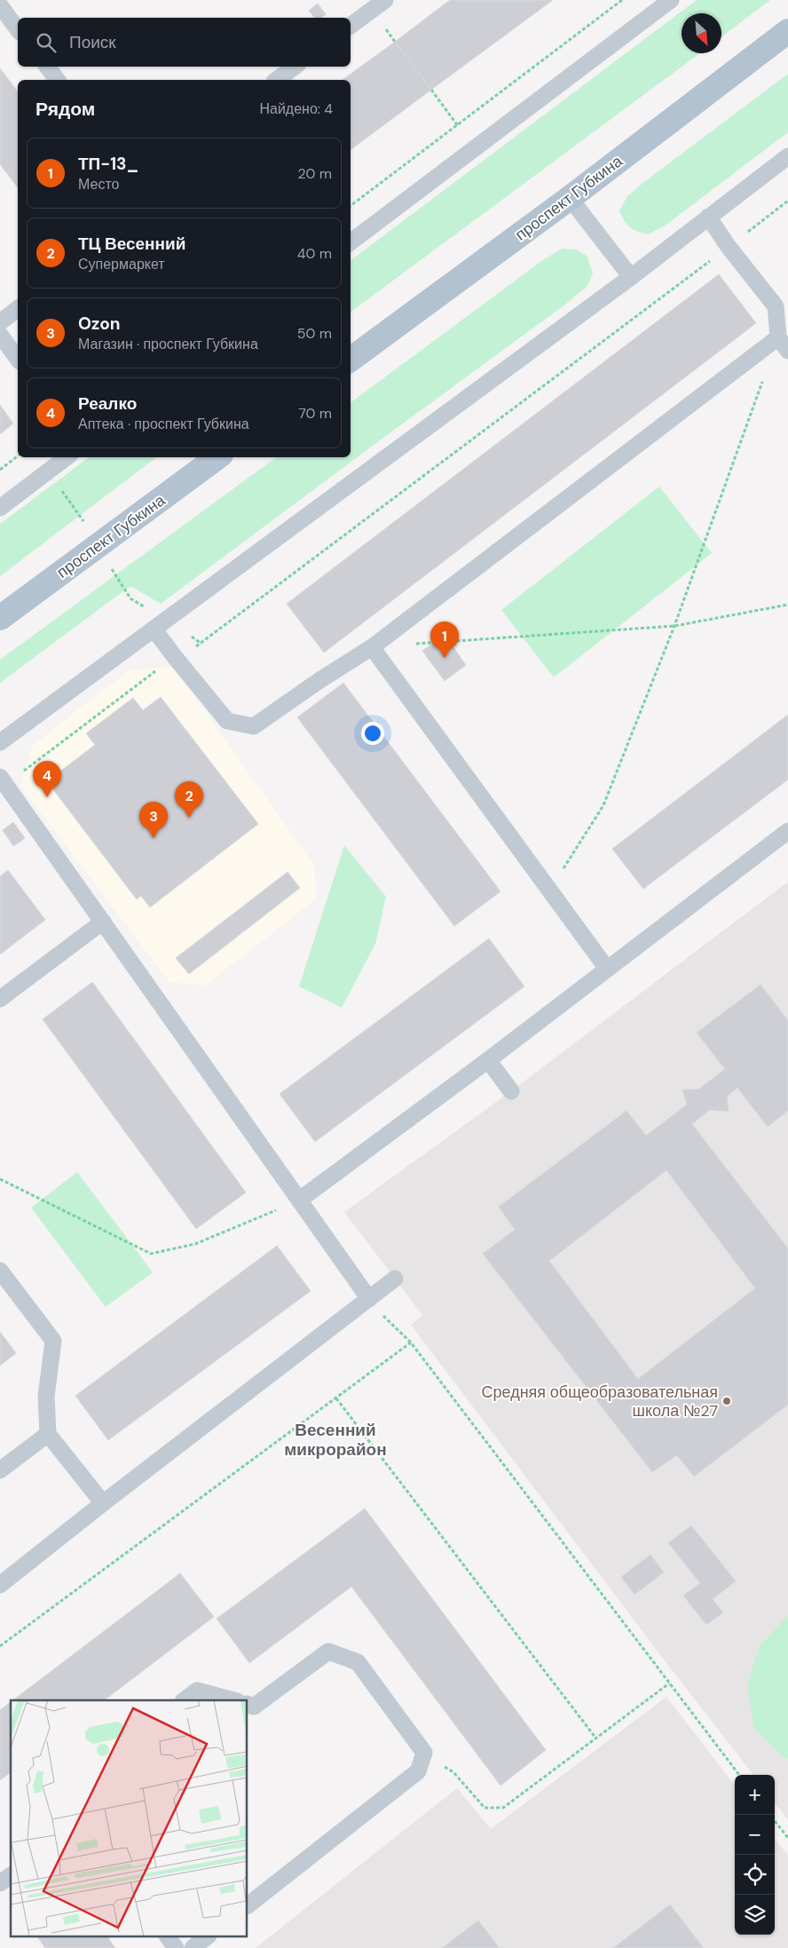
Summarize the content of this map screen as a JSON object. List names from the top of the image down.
{
  "streets": {
    "main road": ["проспект Губкина"]
  },
  "districts": ["Весенний микрорайон"],
  "places": ["Средняя общеобразовательная школа №27"],
  "north": "bottom right",
  "page": {
    "search": "Поиск",
    "heading": ["Рядом", "Найдено: 4"],
    "list": [
      {
        "mark": "1",
        "name": "ТП-13_",
        "note": "Место",
        "value": "20 m"
      },
      {
        "mark": "2",
        "name": "ТЦ Весенний",
        "note": "Супермаркет",
        "value": "40 m"
      },
      {
        "mark": "3",
        "name": "Ozon",
        "note": "Магазин · проспект Губкина",
        "value": "50 m"
      },
      {
        "mark": "4",
        "name": "Реалко",
        "note": "Аптека · проспект Губкина",
        "value": "70 m"
      }
    ],
    "pins": [
      "1",
      "4",
      "2",
      "3"
    ],
    "map_buttons": ["+", "−"]
  }
}
